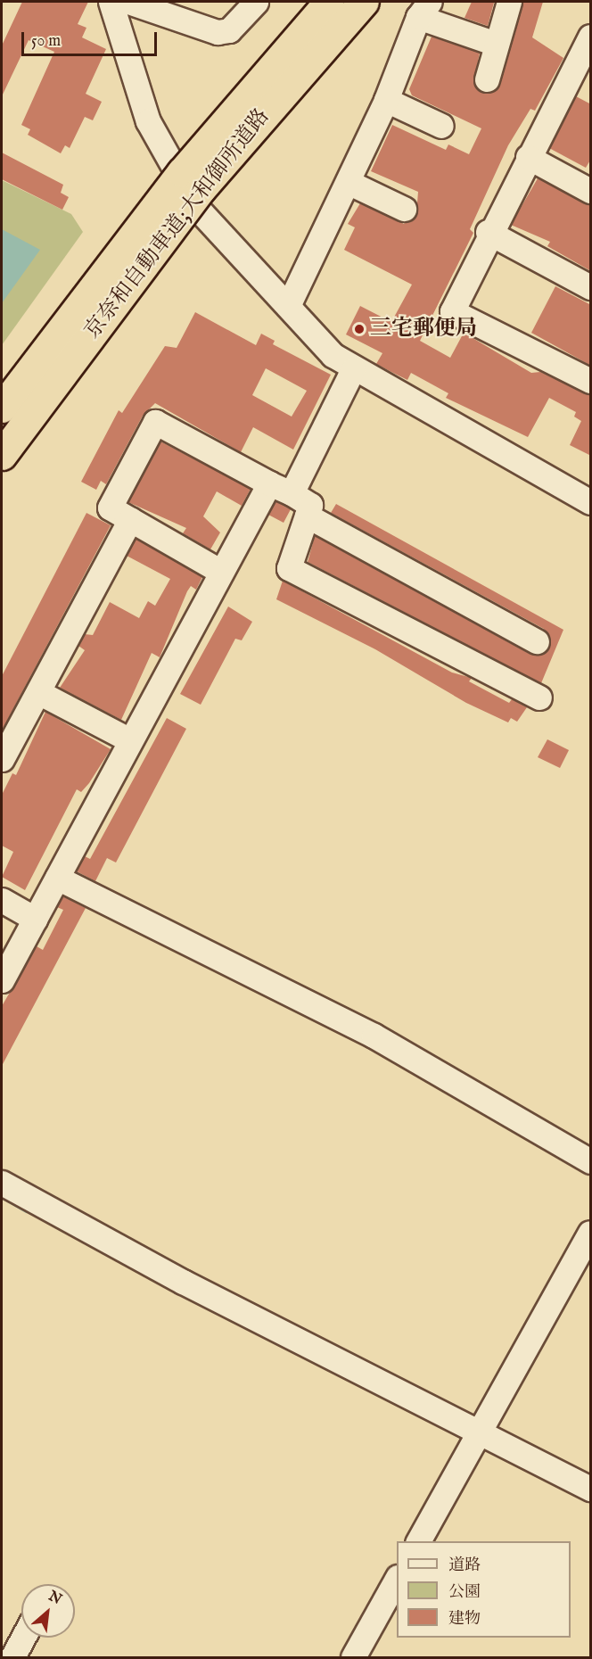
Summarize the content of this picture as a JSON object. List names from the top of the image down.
{
  "streets": {
    "highway": ["京奈和自動車道;大和御所道路"]
  },
  "places": ["三宅郵便局"],
  "legend": ["道路", "公園", "建物"],
  "scale_bar": "50 m",
  "north": "top right"
}
